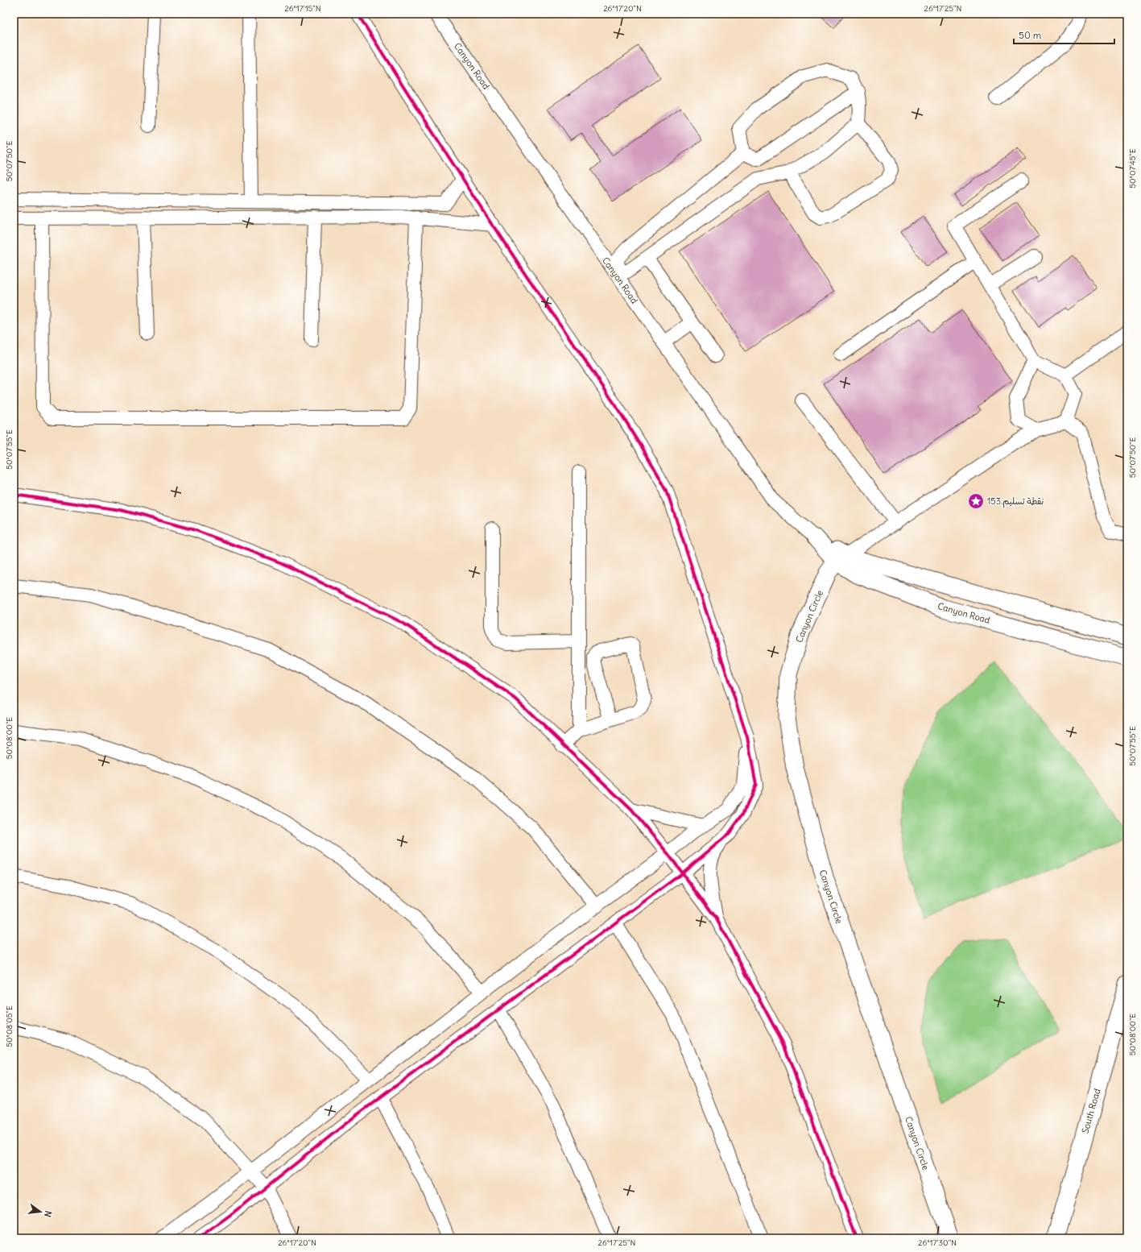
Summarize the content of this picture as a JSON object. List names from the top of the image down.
{
  "streets": {
    "main road": ["Canyon Road", "Canyon Circle", "South Road"]
  },
  "crossings": [
    ["Canyon Road", "Canyon Circle"]
  ],
  "places": {
    "place": ["نقطة تسليم.153"]
  },
  "scale_bar": "50 m",
  "north": "right",
  "coordinates": [
    "26°17'15\"N",
    "26°17'20\"N",
    "26°17'25\"N",
    "50°07'50\"E",
    "50°07'45\"E",
    "50°07'55\"E",
    "50°08'00\"E",
    "50°08'05\"E",
    "26°17'30\"N"
  ]
}
